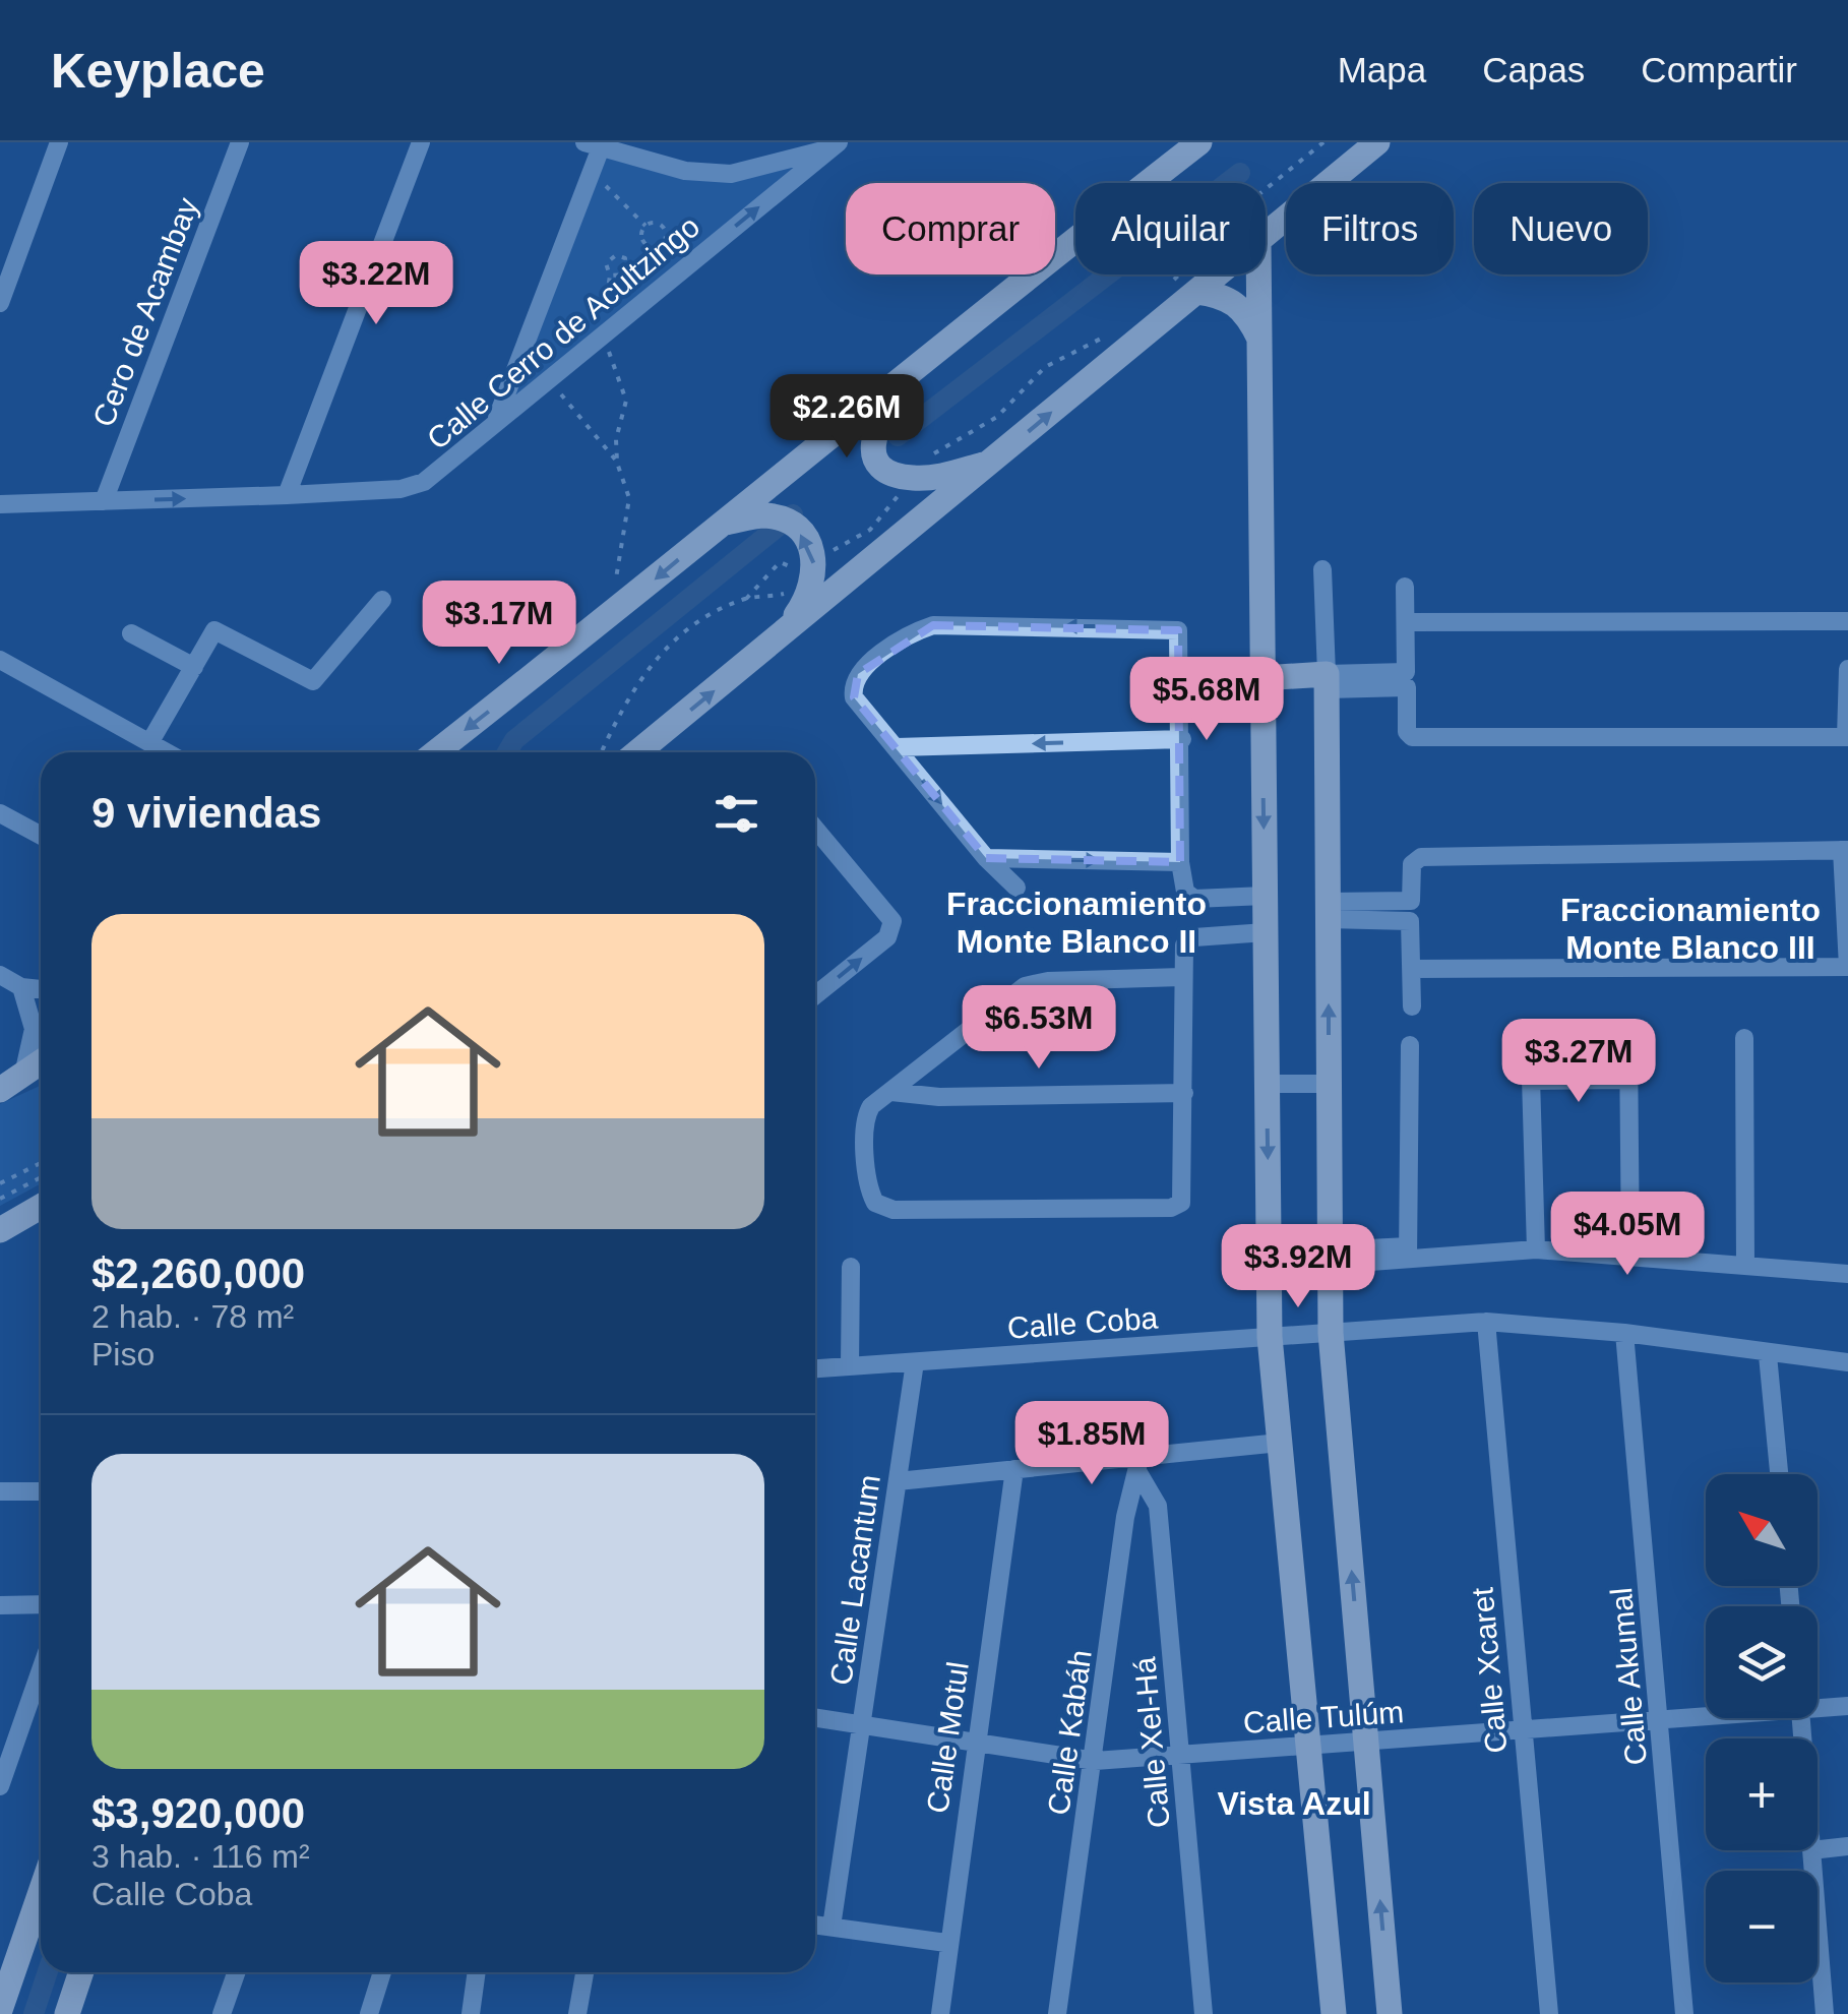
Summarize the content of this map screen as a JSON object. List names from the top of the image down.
{
  "streets": {
    "street": [
      "Cero de Acambay",
      "Calle Cerro de Acultzingo",
      "Calle Coba",
      "Calle Lacantum",
      "Calle Xcaret",
      "Calle Akumal",
      "Calle Tulúm",
      "Calle Kabáh",
      "Calle Motul",
      "Calle Xel-Há"
    ]
  },
  "crossings": [
    ["Cero de Acambay", "Calle Cerro de Acultzingo"],
    ["Calle Coba", "Calle Lacantum"],
    ["Calle Coba", "Calle Xcaret"],
    ["Calle Coba", "Calle Akumal"],
    ["Calle Lacantum", "Calle Tulúm"],
    ["Calle Xcaret", "Calle Tulúm"],
    ["Calle Akumal", "Calle Tulúm"],
    ["Calle Tulúm", "Calle Kabáh"],
    ["Calle Tulúm", "Calle Motul"],
    ["Calle Tulúm", "Calle Xel-Há"],
    ["Calle Kabáh", "Calle Xel-Há"]
  ],
  "one_way": ["Calle Cerro de Acultzingo"],
  "districts": ["Fraccionamiento Monte Blanco II", "Fraccionamiento Monte Blanco III", "Vista Azul"],
  "north": "top left",
  "page": {
    "header": "Keyplace",
    "nav": ["Mapa", "Capas", "Compartir"],
    "chip": [
      "Comprar",
      "Alquilar",
      "Filtros",
      "Nuevo"
    ],
    "price": [
      "$3.22M",
      "$2.26M",
      "$3.17M",
      "$5.68M",
      "$6.53M",
      "$3.27M",
      "$4.05M",
      "$3.92M",
      "$1.85M"
    ],
    "heading": "9 viviendas",
    "list": [
      {
        "name": "$2,260,000",
        "note": "2 hab. · 78 m² · Piso"
      },
      {
        "name": "$3,920,000",
        "note": "3 hab. · 116 m² · Calle Coba"
      }
    ],
    "map_buttons": ["+", "−"]
  }
}
